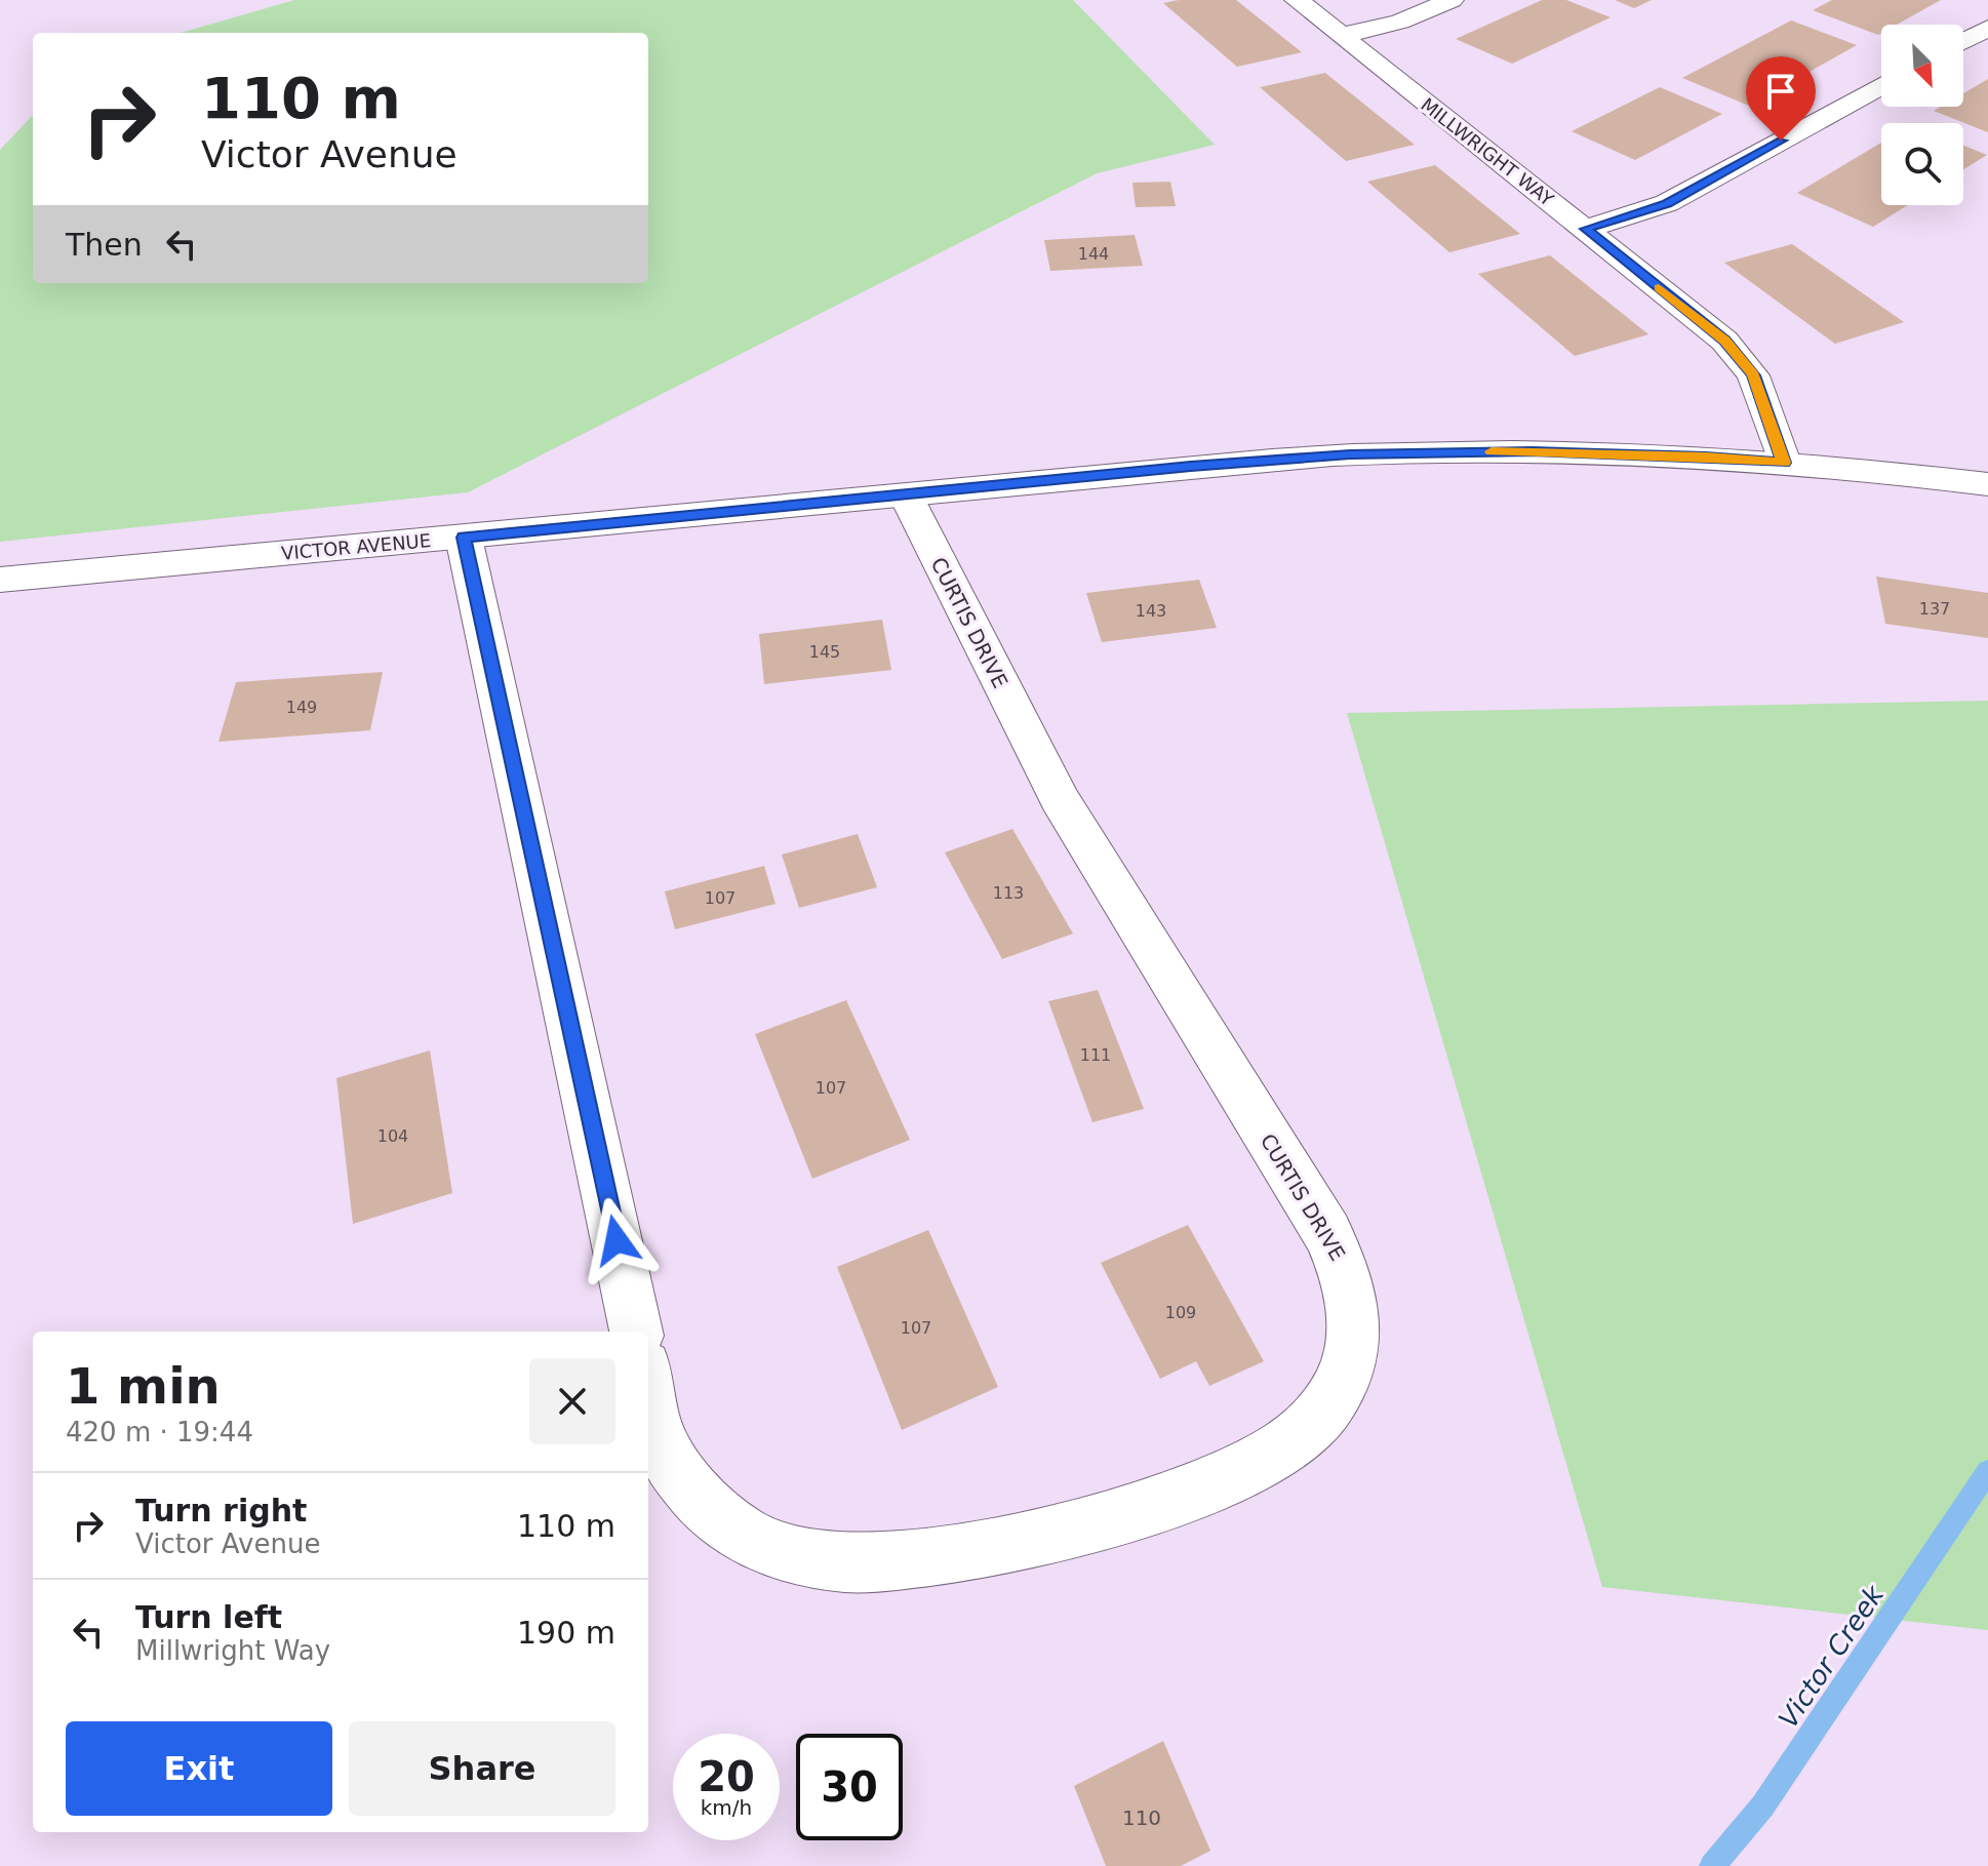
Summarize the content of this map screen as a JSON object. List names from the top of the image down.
{
  "streets": {
    "street": ["MILLWRIGHT WAY", "VICTOR AVENUE", "CURTIS DRIVE"]
  },
  "crossings": [
    ["MILLWRIGHT WAY", "VICTOR AVENUE"],
    ["VICTOR AVENUE", "CURTIS DRIVE"]
  ],
  "water": ["Victor Creek"],
  "house_numbers": [
    "144",
    "137",
    "143",
    "145",
    "149",
    "113",
    "107",
    "111",
    "107",
    "104",
    "109",
    "107",
    "110"
  ],
  "north": "bottom right",
  "page": {
    "turn": ["110 m", "Victor Avenue"],
    "then": "Then",
    "heading": ["1 min", "420 m · 19:44"],
    "list": [
      {
        "name": "Turn right",
        "note": "Victor Avenue",
        "value": "110 m"
      },
      {
        "name": "Turn left",
        "note": "Millwright Way",
        "value": "190 m"
      }
    ],
    "buttons": ["Exit", "Share"],
    "speed": "20 km/h",
    "limit": "30"
  }
}
